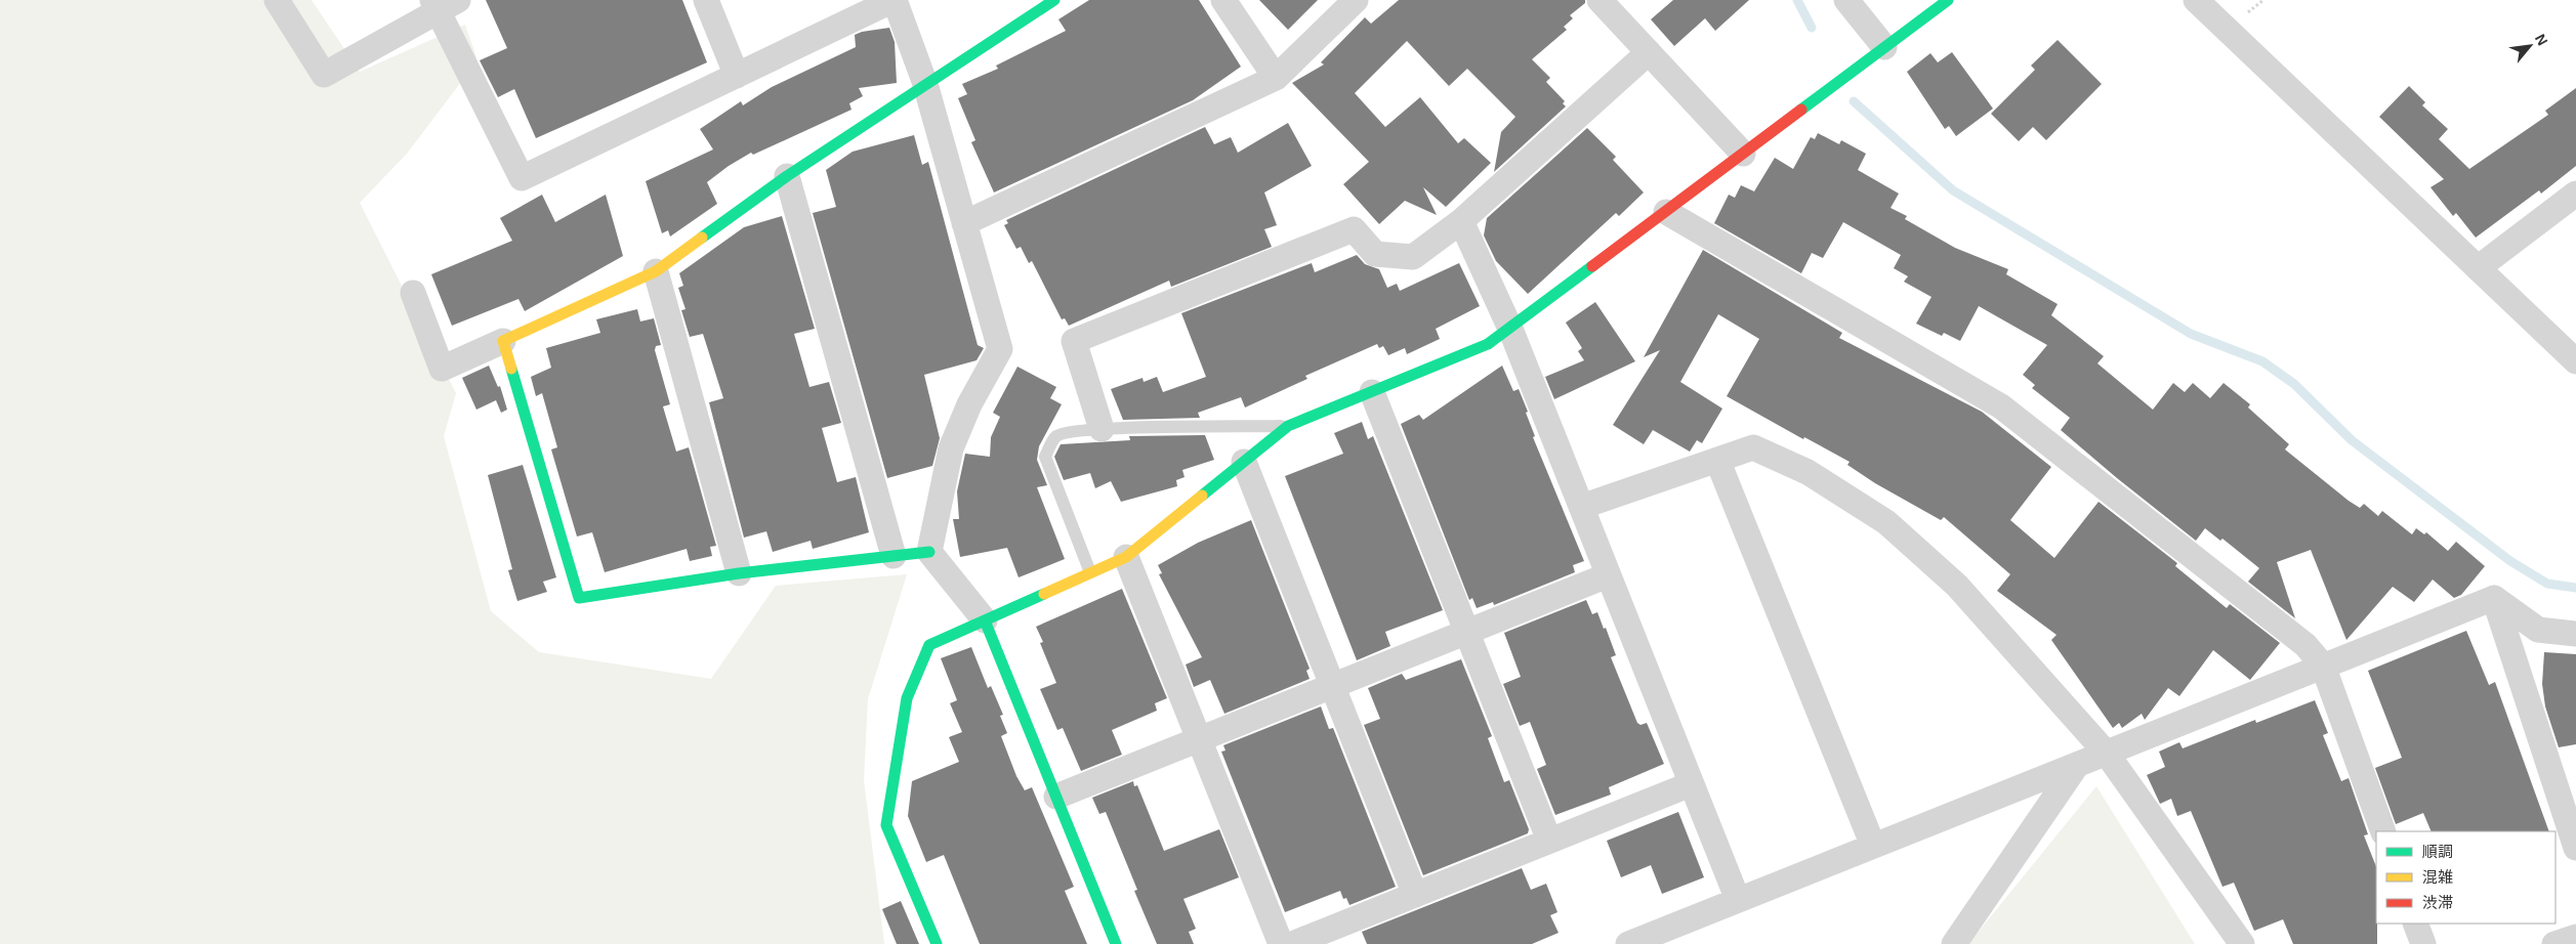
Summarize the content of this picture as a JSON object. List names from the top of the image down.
{
  "legend": ["順調", "混雑", "渋滞"],
  "north": "top right"
}
